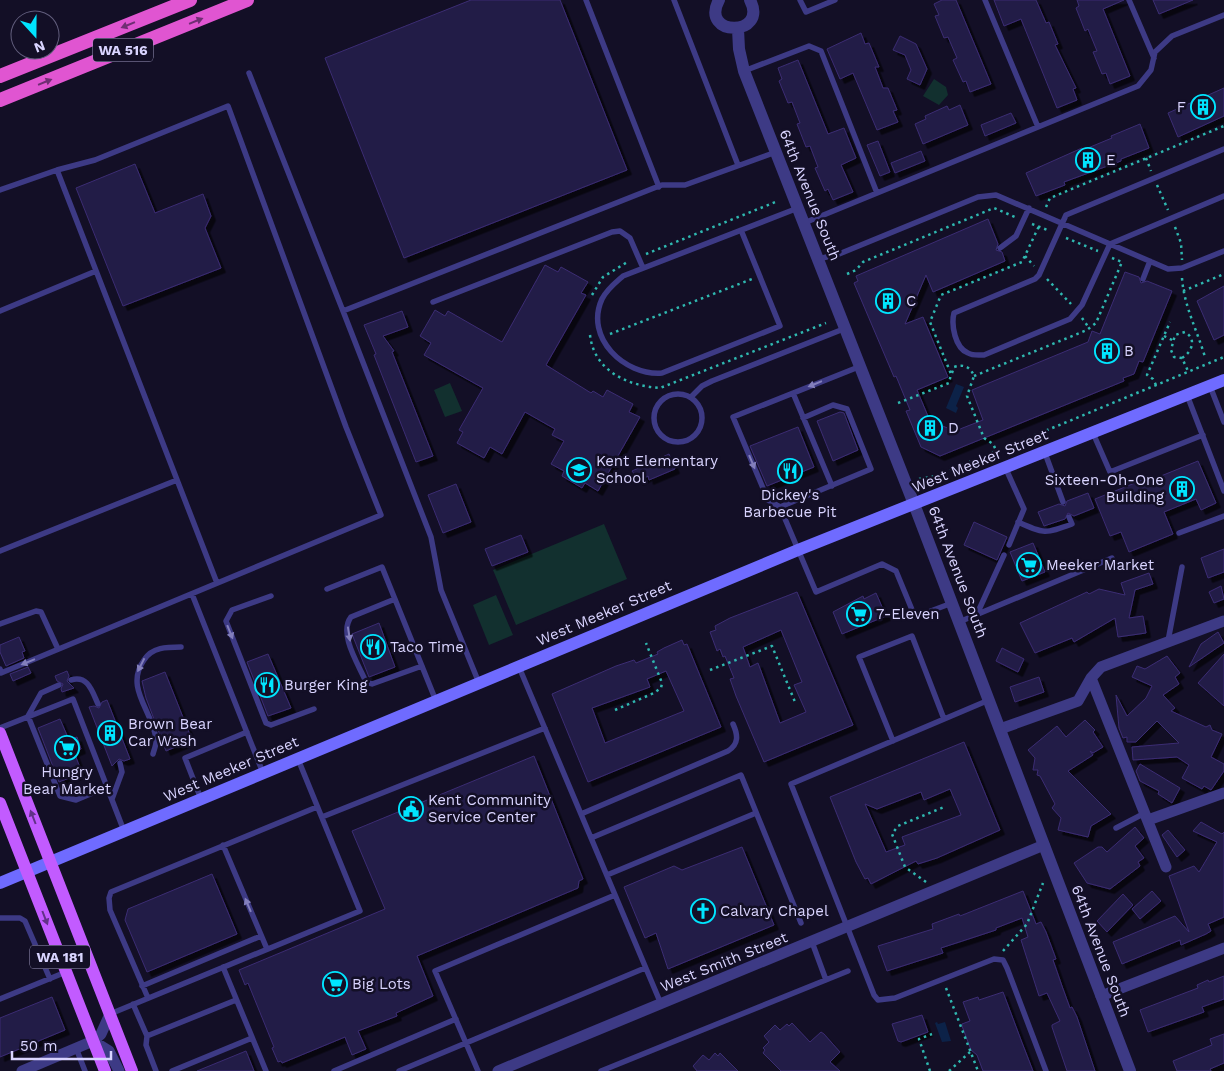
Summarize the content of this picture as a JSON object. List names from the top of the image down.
{
  "streets": {
    "highway": ["WA 516"],
    "main road": ["West Meeker Street", "WA 181"],
    "street": ["64th Avenue South", "West Smith Street"]
  },
  "crossings": [
    ["64th Avenue South", "West Meeker Street"],
    ["64th Avenue South", "West Smith Street"],
    ["West Meeker Street", "WA 181"]
  ],
  "places": {
    "building": [
      "F",
      "E",
      "C",
      "B",
      "D",
      "Sixteen-Oh-One Building",
      "Brown Bear Car Wash"
    ],
    "school or university": ["Kent Elementary School"],
    "restaurant": ["Dickey's Barbecue Pit", "Taco Time", "Burger King"],
    "supermarket": [
      "Meeker Market",
      "7-Eleven",
      "Hungry Bear Market",
      "Big Lots"
    ],
    "public building": ["Kent Community Service Center"],
    "church": ["Calvary Chapel"]
  },
  "scale_bar": "50 m",
  "north": "bottom"
}
